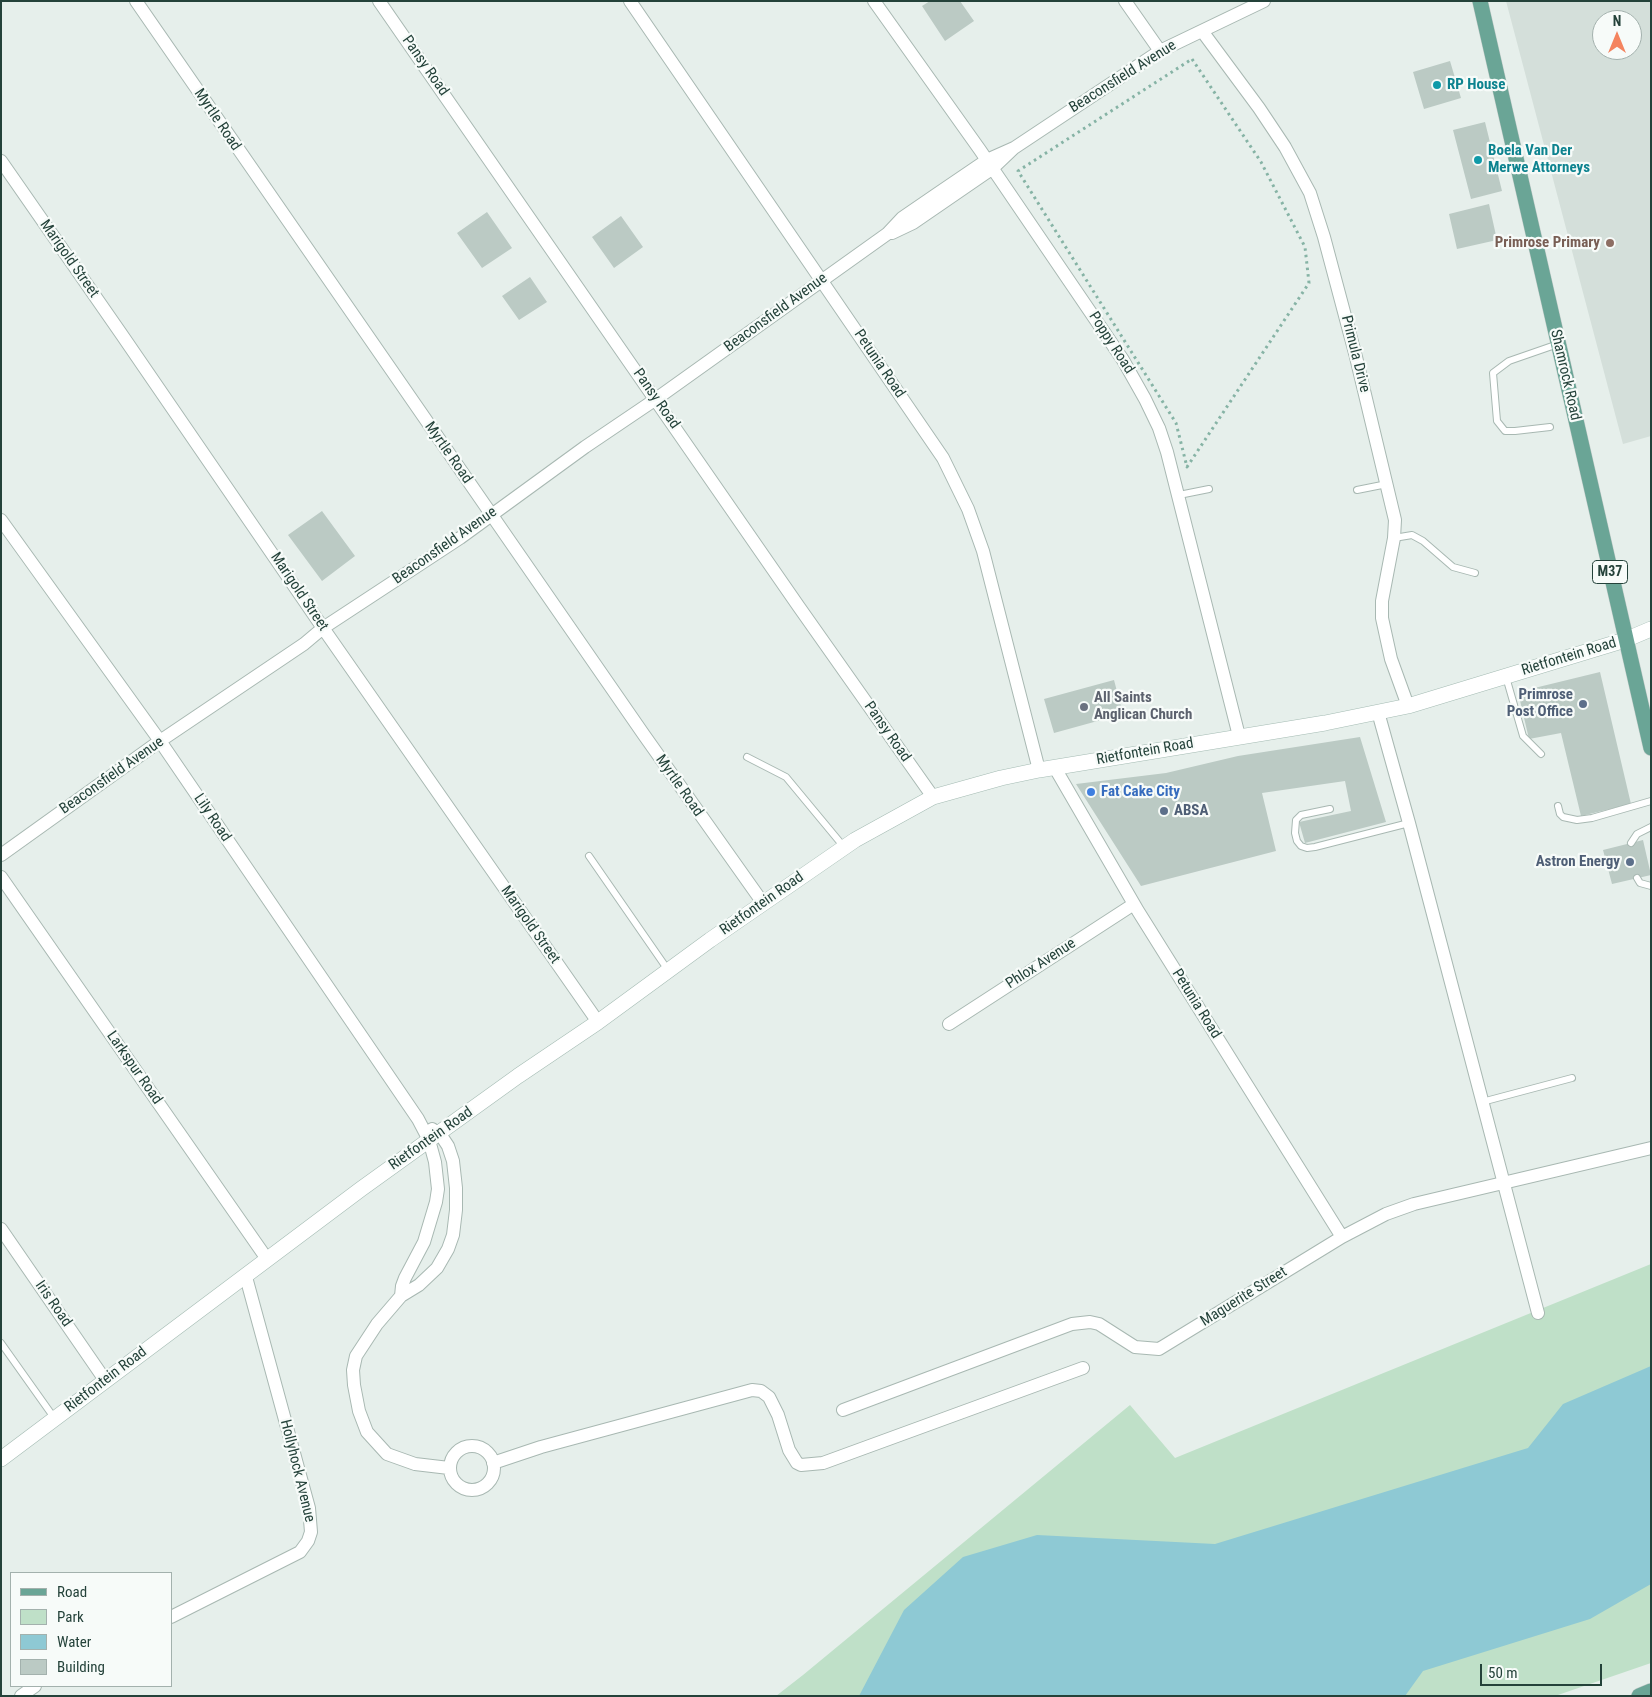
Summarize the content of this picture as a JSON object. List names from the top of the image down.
{
  "streets": {
    "main road": ["Shamrock Road", "M37"],
    "street": [
      "Pansy Road",
      "Beaconsfield Avenue",
      "Myrtle Road",
      "Marigold Street",
      "Poppy Road",
      "Primula Drive",
      "Petunia Road",
      "Rietfontein Road",
      "Lily Road",
      "Phlox Avenue",
      "Larkspur Road",
      "Maguerite Street",
      "Iris Road",
      "Hollyhock Avenue"
    ]
  },
  "crossings": [
    ["Pansy Road", "Beaconsfield Avenue"],
    ["Pansy Road", "Rietfontein Road"],
    ["Beaconsfield Avenue", "Myrtle Road"],
    ["Beaconsfield Avenue", "Marigold Street"],
    ["Beaconsfield Avenue", "Poppy Road"],
    ["Beaconsfield Avenue", "Primula Drive"],
    ["Beaconsfield Avenue", "Petunia Road"],
    ["Beaconsfield Avenue", "Lily Road"],
    ["Myrtle Road", "Rietfontein Road"],
    ["Marigold Street", "Rietfontein Road"],
    ["Poppy Road", "Rietfontein Road"],
    ["Primula Drive", "Rietfontein Road"],
    ["Petunia Road", "Rietfontein Road"],
    ["Petunia Road", "Phlox Avenue"],
    ["Petunia Road", "Maguerite Street"],
    ["Shamrock Road", "Rietfontein Road"],
    ["Rietfontein Road", "Lily Road"],
    ["Rietfontein Road", "Larkspur Road"],
    ["Rietfontein Road", "Iris Road"],
    ["Rietfontein Road", "Hollyhock Avenue"]
  ],
  "places": [
    "RP House",
    "Boela Van Der Merwe Attorneys",
    "Primrose Primary",
    "Primrose Post Office",
    "All Saints Anglican Church",
    "Fat Cake City",
    "ABSA",
    "Astron Energy"
  ],
  "legend": [
    "Road",
    "Park",
    "Water",
    "Building"
  ],
  "scale_bar": "50 m",
  "north": "top"
}
